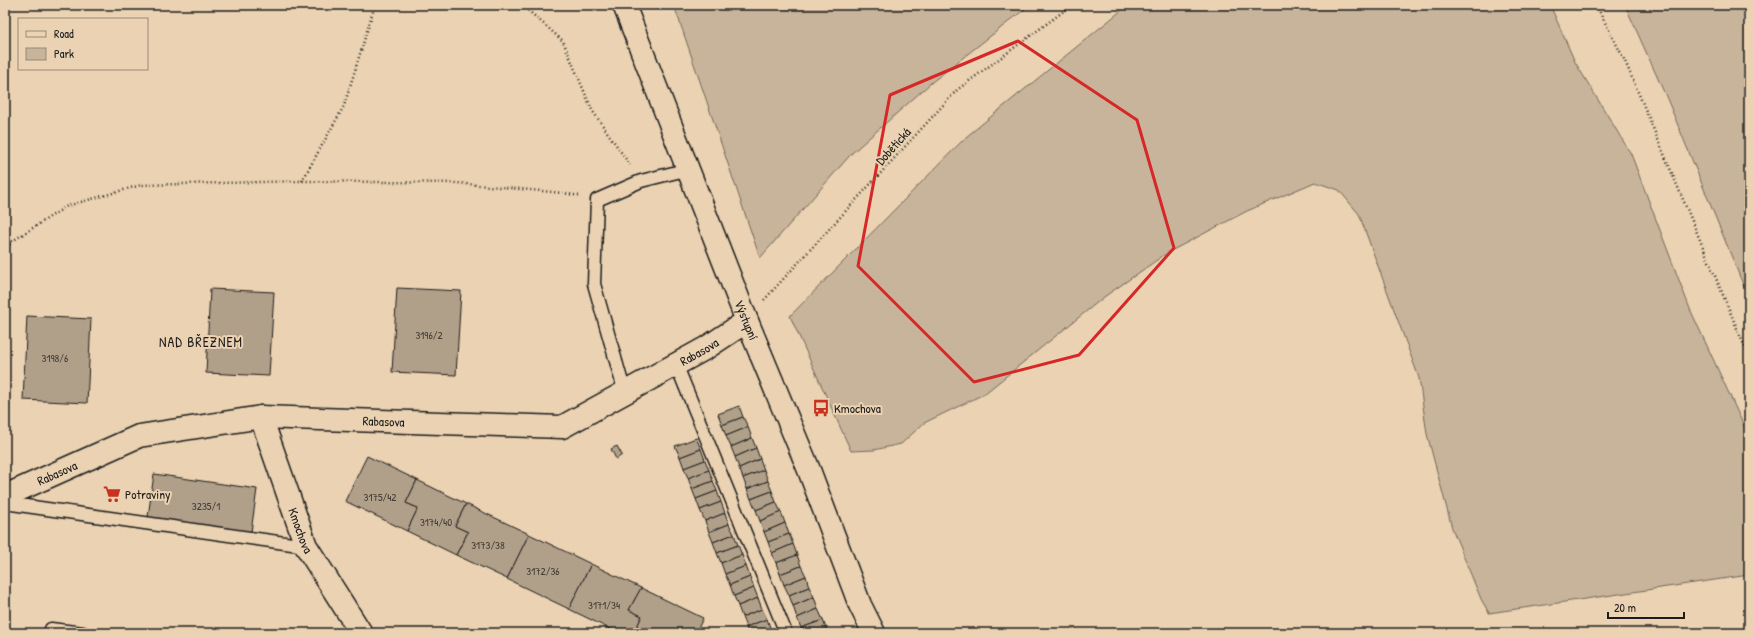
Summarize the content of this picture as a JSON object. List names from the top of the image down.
{
  "streets": {
    "street": ["Výstupní", "Rabasova", "Kmochova"],
    "path": ["Dobětická"]
  },
  "crossings": [
    ["Dobětická", "Výstupní"],
    ["Dobětická", "Rabasova"],
    ["Výstupní", "Rabasova"],
    ["Rabasova", "Kmochova"]
  ],
  "districts": ["NAD BŘEZNEM"],
  "places": {
    "bus stop": ["Kmochova"],
    "supermarket": ["Potraviny"]
  },
  "house_numbers": [
    "3196/2",
    "3198/6",
    "3175/42",
    "3235/1",
    "3174/40",
    "3173/38",
    "3172/36",
    "3171/34"
  ],
  "legend": ["Road", "Park"],
  "scale_bar": "20 m"
}
